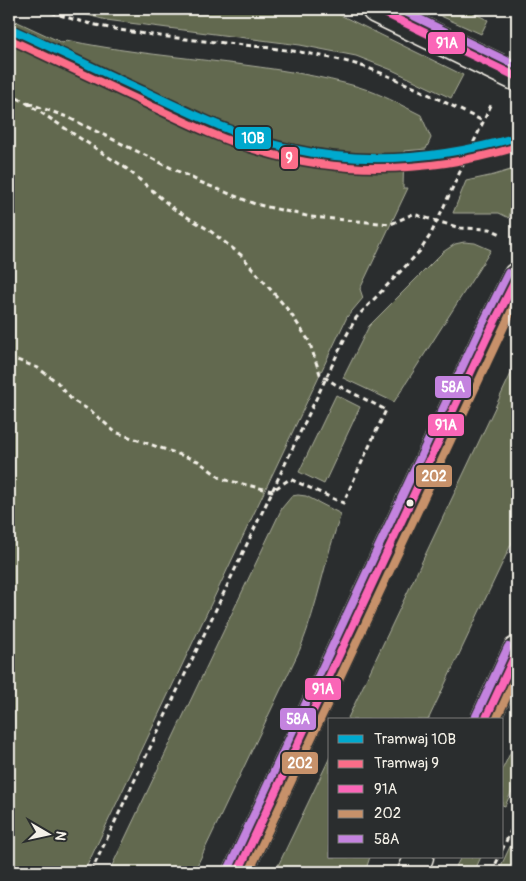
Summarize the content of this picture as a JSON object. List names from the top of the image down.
{
  "lines": [
    "transit line 91A",
    "transit line 58A",
    "tram line 10B",
    "tram line 9",
    "transit line 202"
  ],
  "legend": [
    "Tramwaj 10B",
    "Tramwaj 9",
    "91A",
    "202",
    "58A"
  ],
  "north": "right"
}
